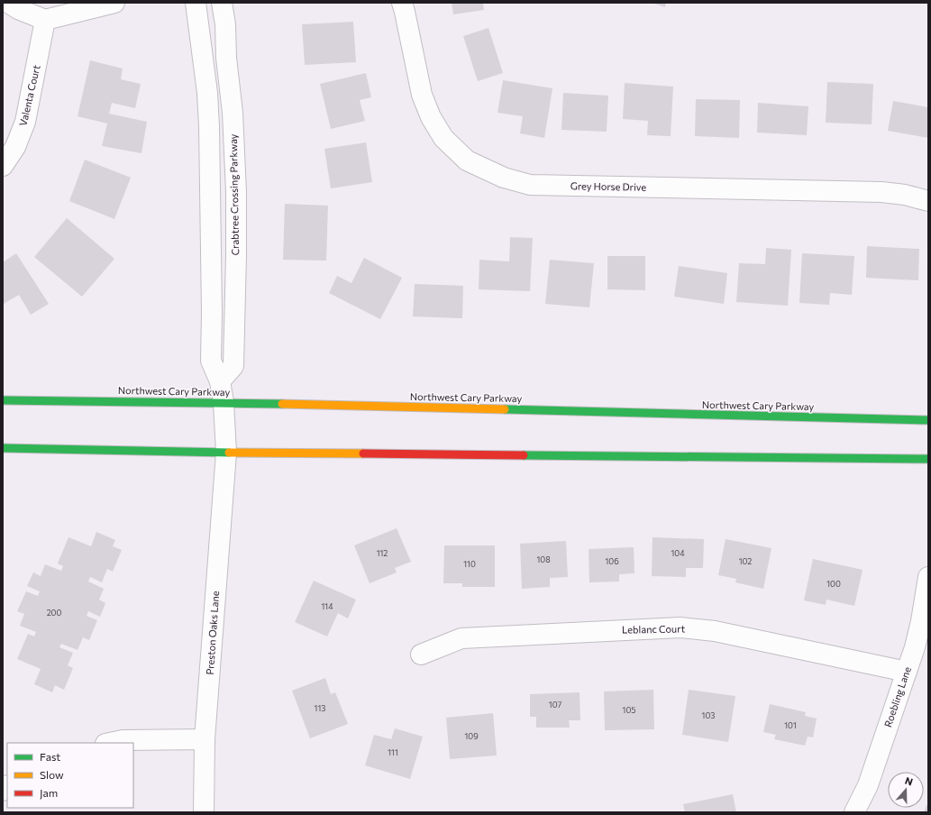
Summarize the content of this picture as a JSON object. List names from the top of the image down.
{
  "streets": {
    "main road": ["Northwest Cary Parkway"],
    "street": [
      "Valenta Court",
      "Grey Horse Drive",
      "Crabtree Crossing Parkway",
      "Leblanc Court",
      "Preston Oaks Lane",
      "Roebling Lane"
    ]
  },
  "crossings": [
    ["Leblanc Court", "Roebling Lane"]
  ],
  "house_numbers": [
    "112",
    "104",
    "108",
    "106",
    "102",
    "110",
    "100",
    "114",
    "200",
    "107",
    "113",
    "105",
    "103",
    "101",
    "109",
    "111"
  ],
  "legend": ["Fast", "Slow", "Jam"],
  "north": "top"
}
